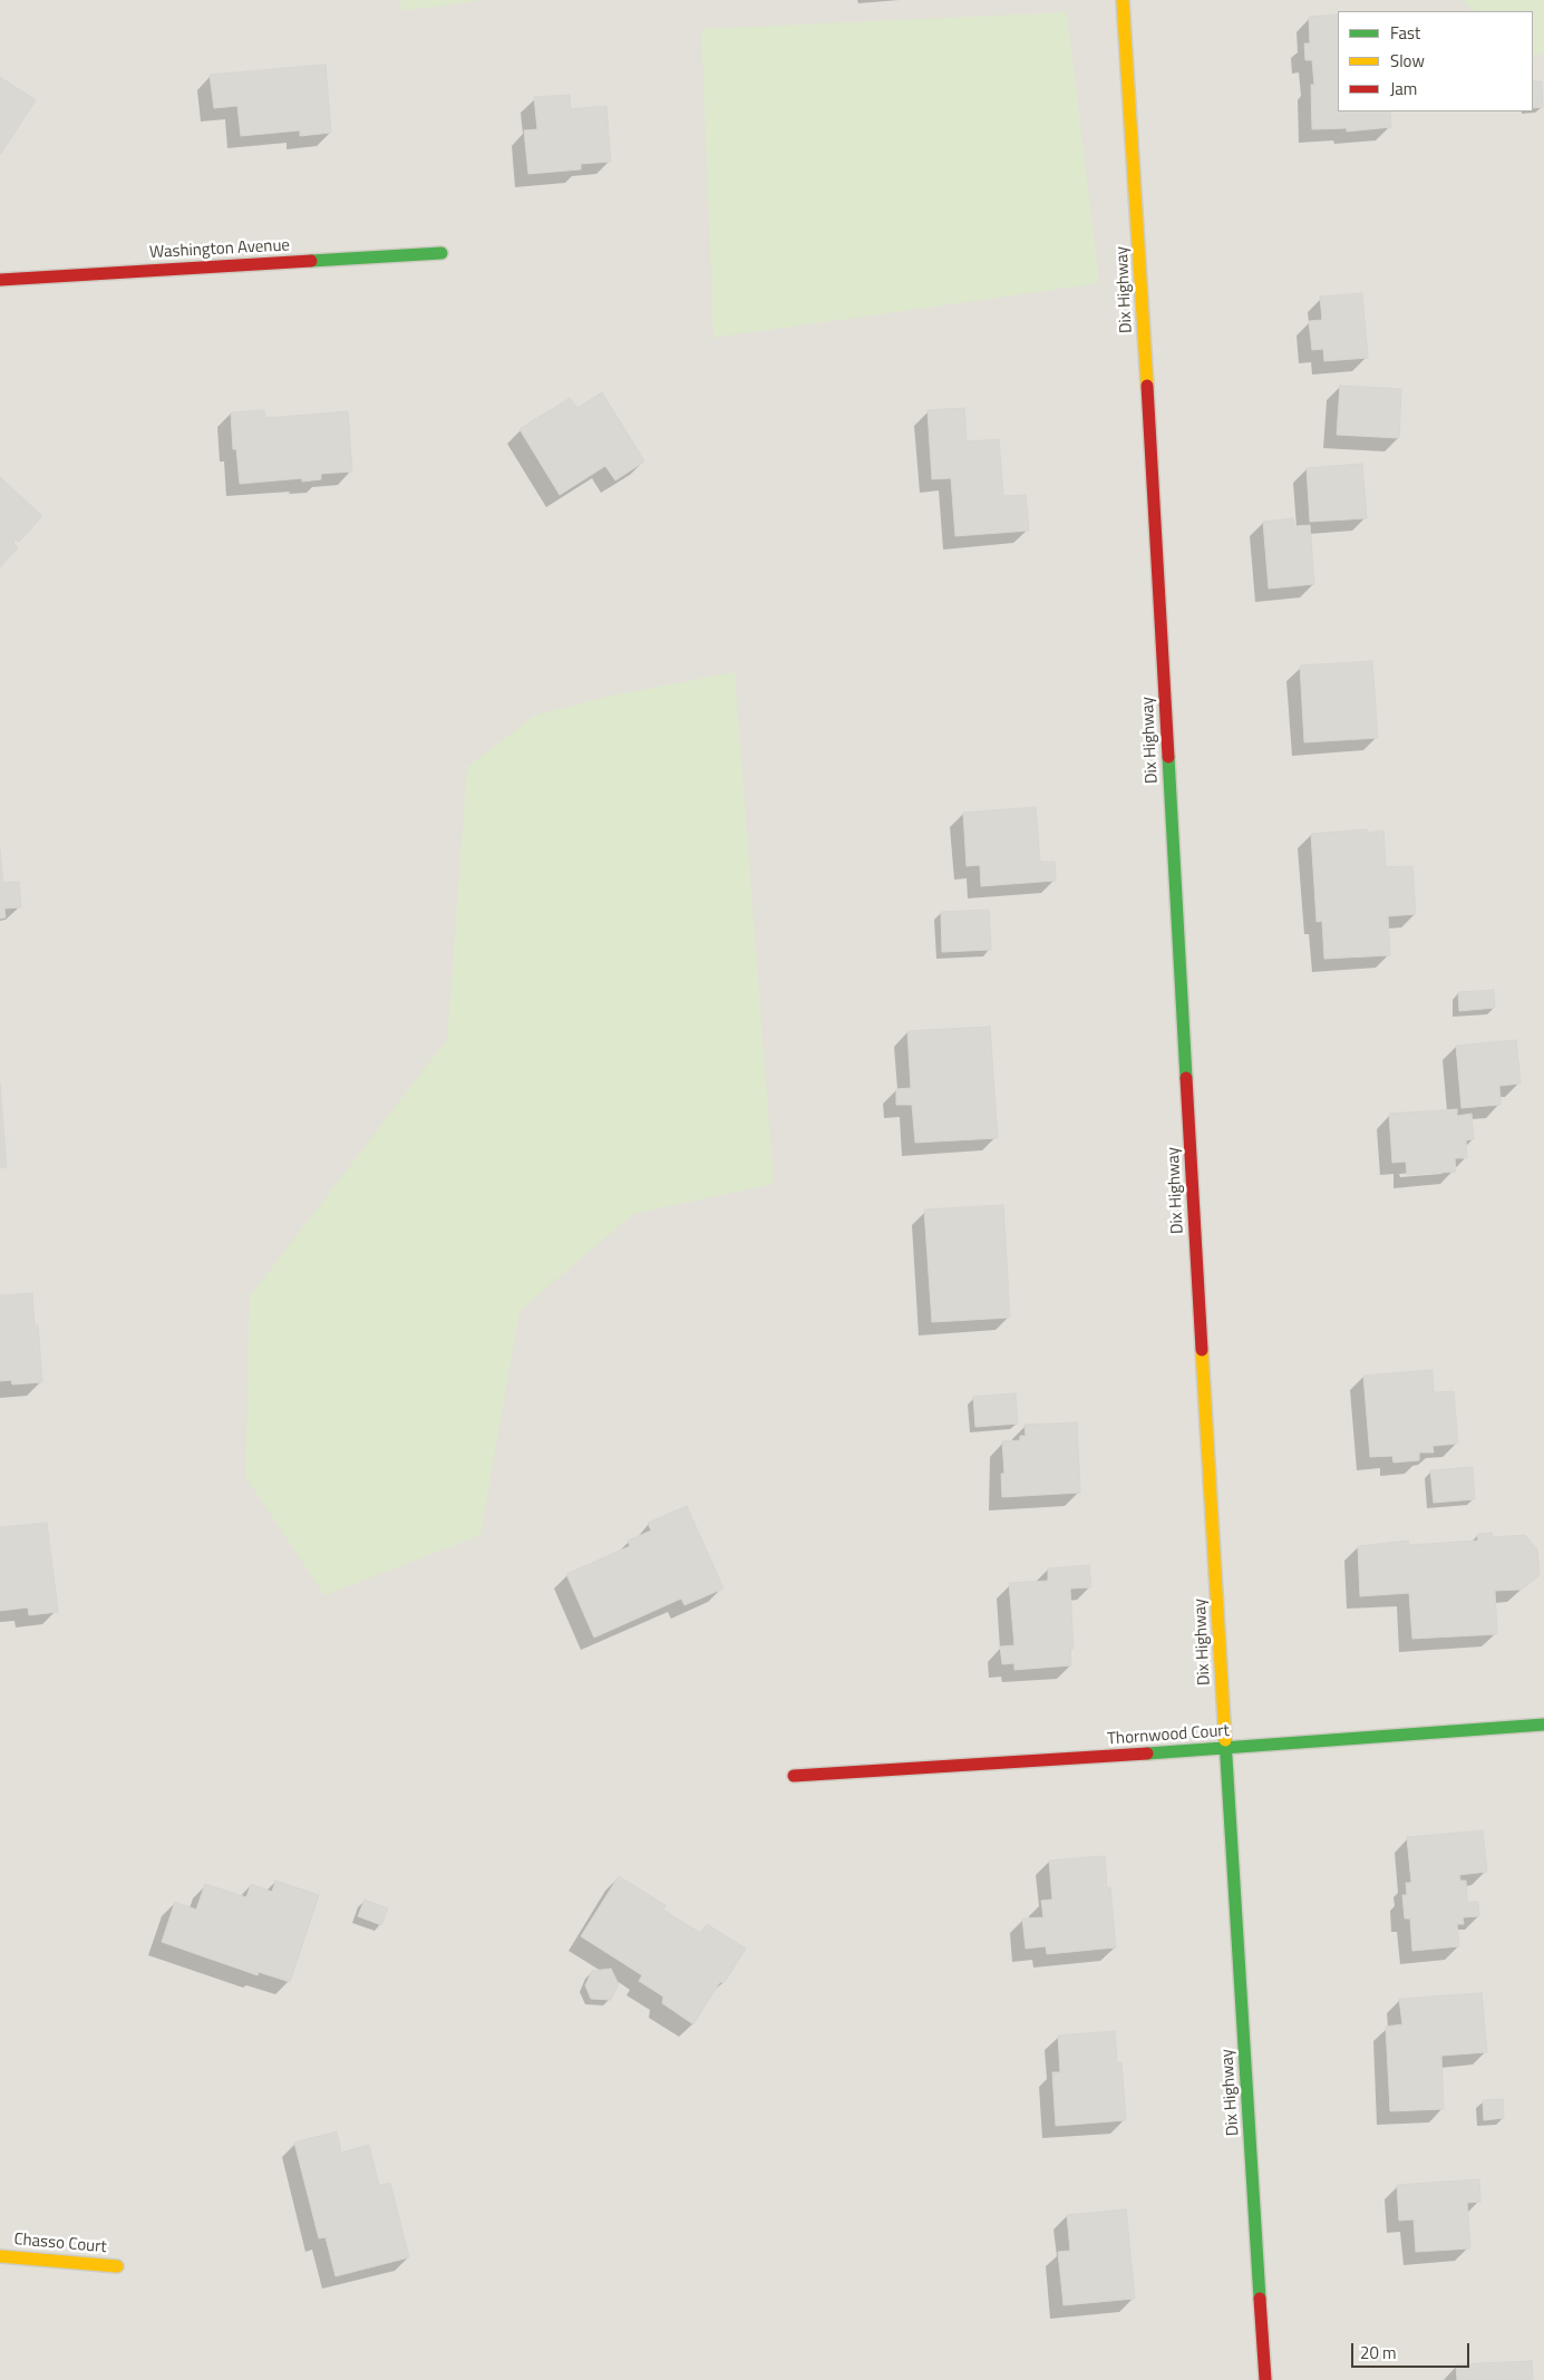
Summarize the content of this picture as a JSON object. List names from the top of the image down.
{
  "streets": {
    "street": [
      "Washington Avenue",
      "Dix Highway",
      "Thornwood Court",
      "Chasso Court"
    ]
  },
  "crossings": [
    ["Dix Highway", "Thornwood Court"]
  ],
  "legend": ["Fast", "Slow", "Jam"],
  "scale_bar": "20 m"
}
